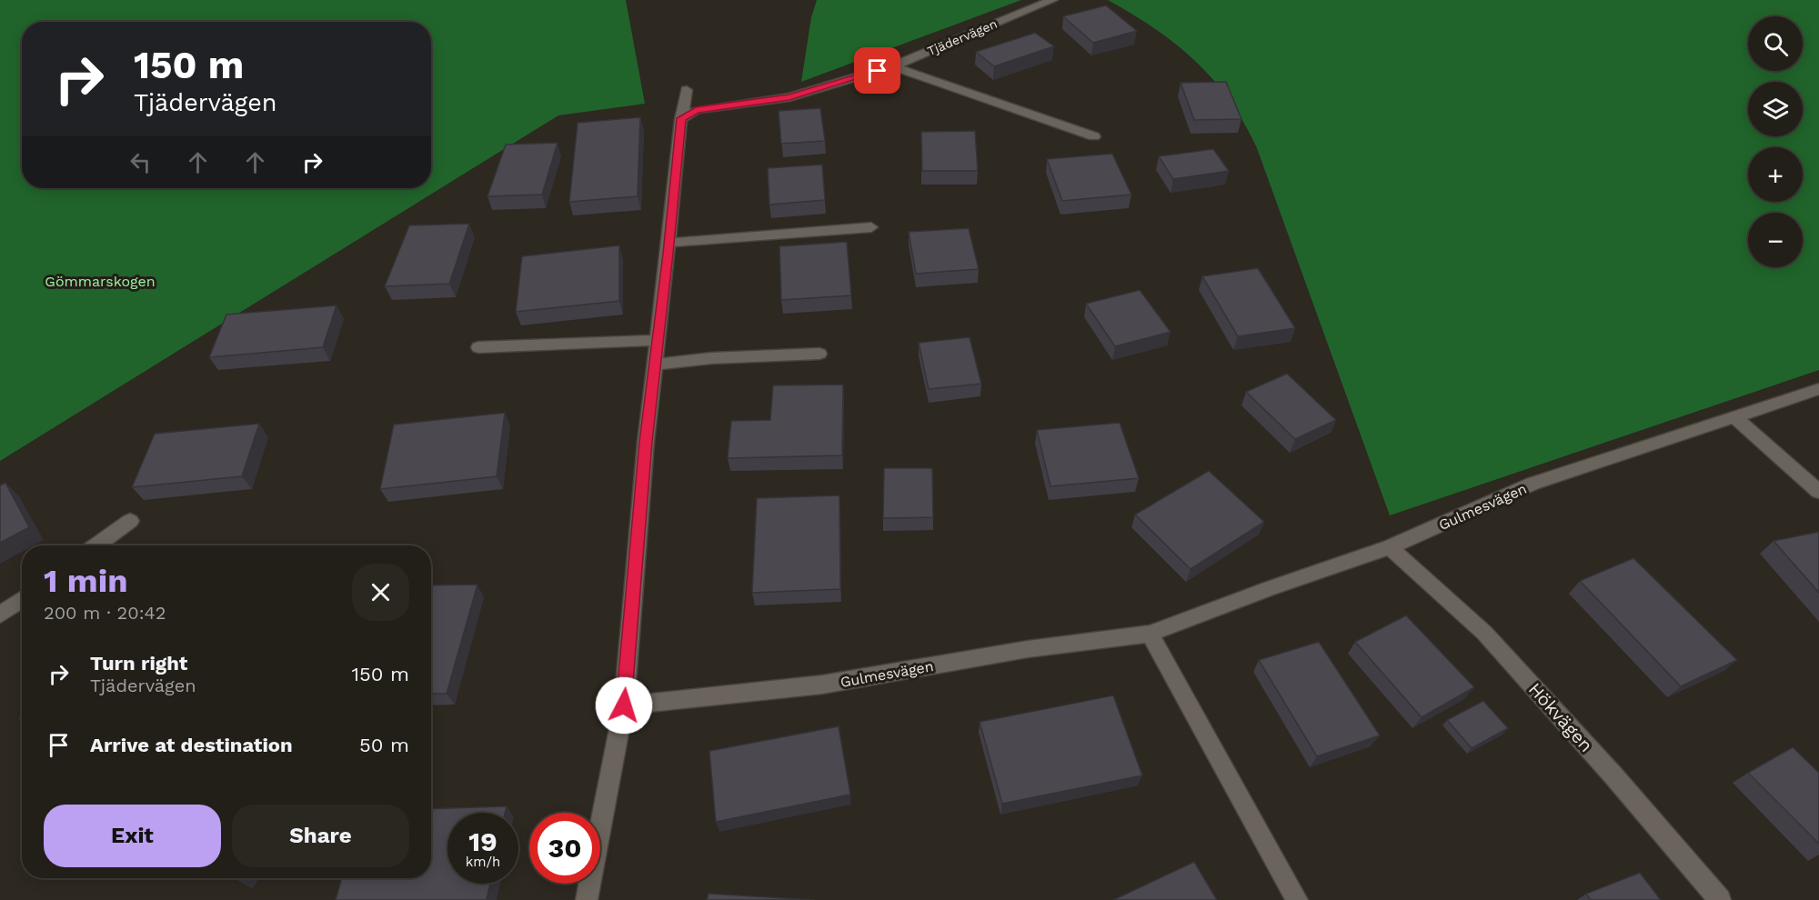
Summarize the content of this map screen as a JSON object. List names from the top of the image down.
{
  "streets": {
    "street": ["Tjädervägen", "Gulmesvägen", "Hökvägen"]
  },
  "crossings": [
    ["Gulmesvägen", "Hökvägen"]
  ],
  "parks": ["Gömmarskogen"],
  "page": {
    "map_buttons": ["+", "−"],
    "turn": ["150 m", "Tjädervägen"],
    "heading": ["1 min", "200 m · 20:42"],
    "list": [
      {
        "name": "Turn right",
        "note": "Tjädervägen",
        "value": "150 m"
      },
      {
        "name": "Arrive at destination",
        "value": "50 m"
      }
    ],
    "buttons": ["Exit", "Share"],
    "speed": "19 km/h",
    "limit": "30"
  }
}
